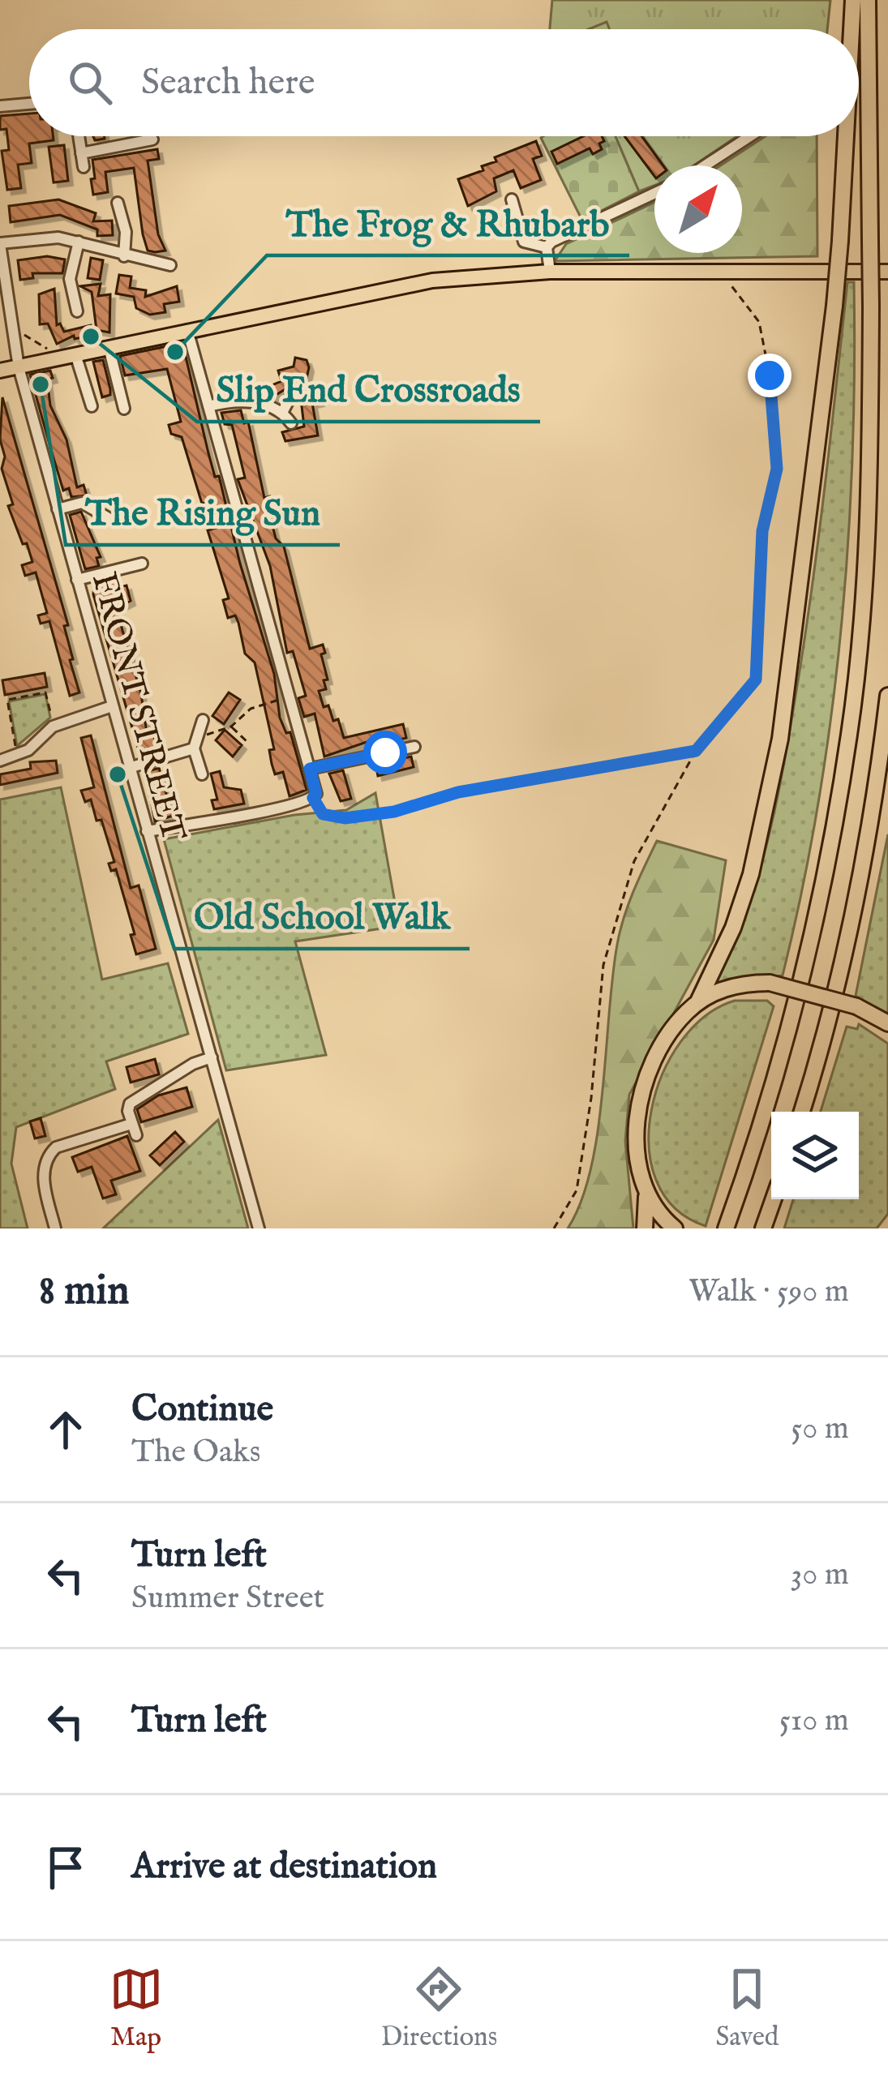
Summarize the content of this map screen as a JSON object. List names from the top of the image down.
{
  "streets": {
    "street": ["FRONT STREET"]
  },
  "places": [
    "Slip End Crossroads",
    "The Frog & Rhubarb",
    "The Rising Sun",
    "Old School Walk"
  ],
  "north": "top right",
  "page": {
    "search": "Search here",
    "heading": ["8 min", "Walk · 590 m"],
    "list": [
      ["Continue", "The Oaks", "50 m"],
      ["Turn left", "Summer Street", "30 m"],
      ["Turn left", "510 m"],
      "Arrive at destination"
    ],
    "nav": ["Map", "Directions", "Saved"]
  }
}
